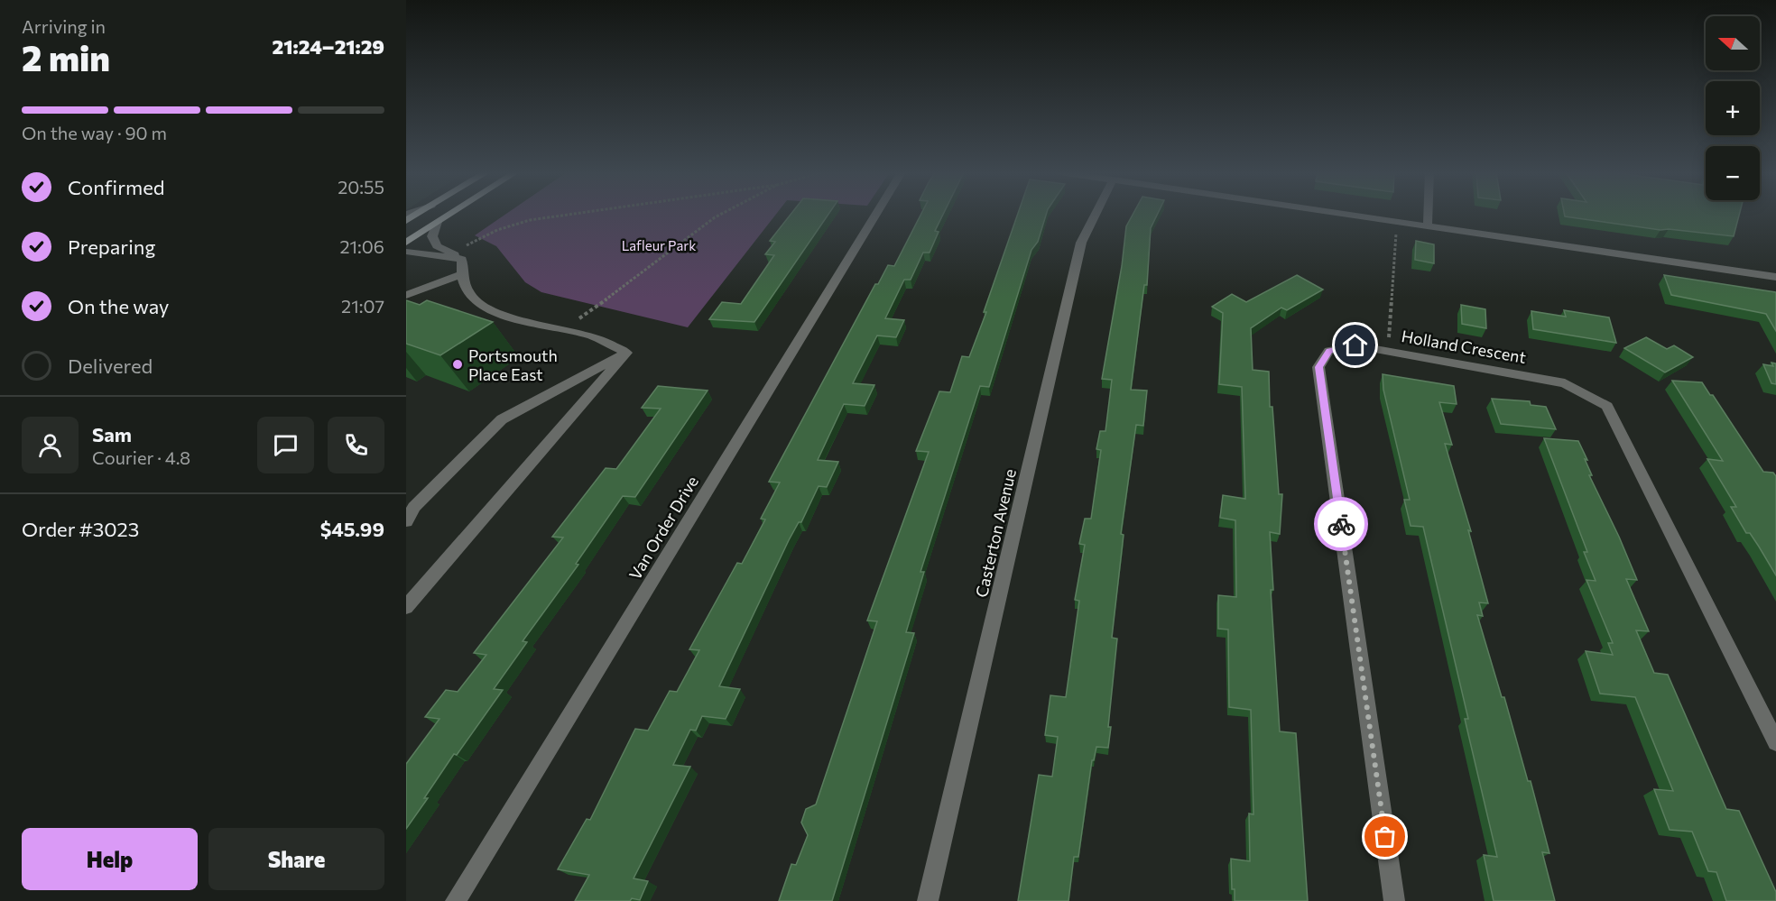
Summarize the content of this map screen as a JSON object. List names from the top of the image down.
{
  "streets": {
    "street": ["Holland Crescent", "Van Order Drive", "Casterton Avenue"]
  },
  "parks": ["Lafleur Park"],
  "places": ["Portsmouth Place East"],
  "north": "left",
  "page": {
    "heading": ["2 min", "Arriving in", "21:24–21:29"],
    "panel": [
      "Sam",
      "Courier · 4.8",
      "Order #3023",
      "$45.99"
    ],
    "map_buttons": ["+", "−"],
    "bar": "On the way · 90 m",
    "list": [
      ["Confirmed", "20:55"],
      ["Preparing", "21:06"],
      ["On the way", "21:07"],
      "Delivered"
    ],
    "buttons": ["Help", "Share"]
  }
}
